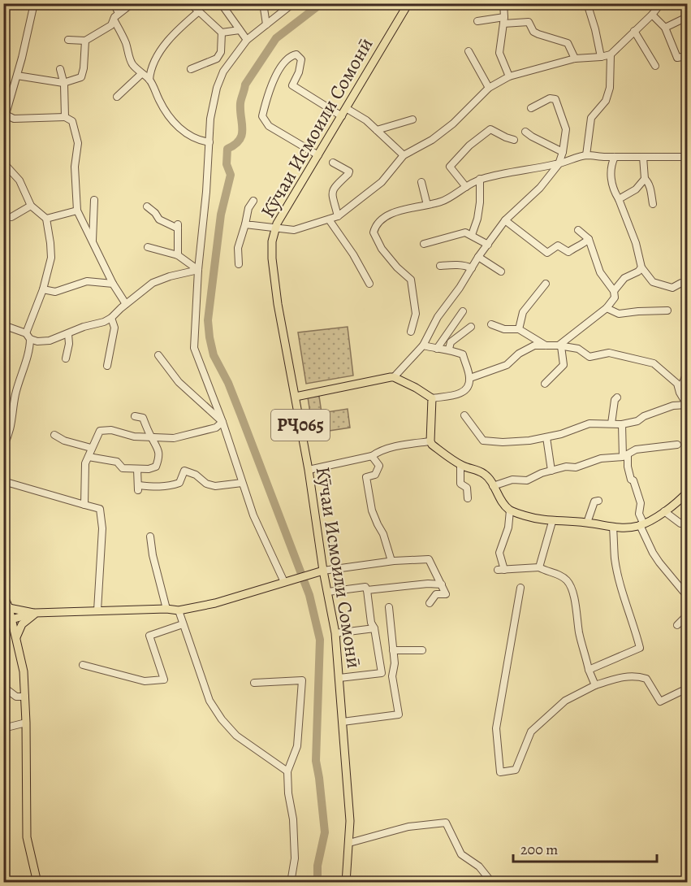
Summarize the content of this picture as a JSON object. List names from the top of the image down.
{
  "streets": {
    "main road": ["Кӯчаи Исмоили Сомонӣ", "РҶ065"]
  },
  "scale_bar": "200 m"
}
